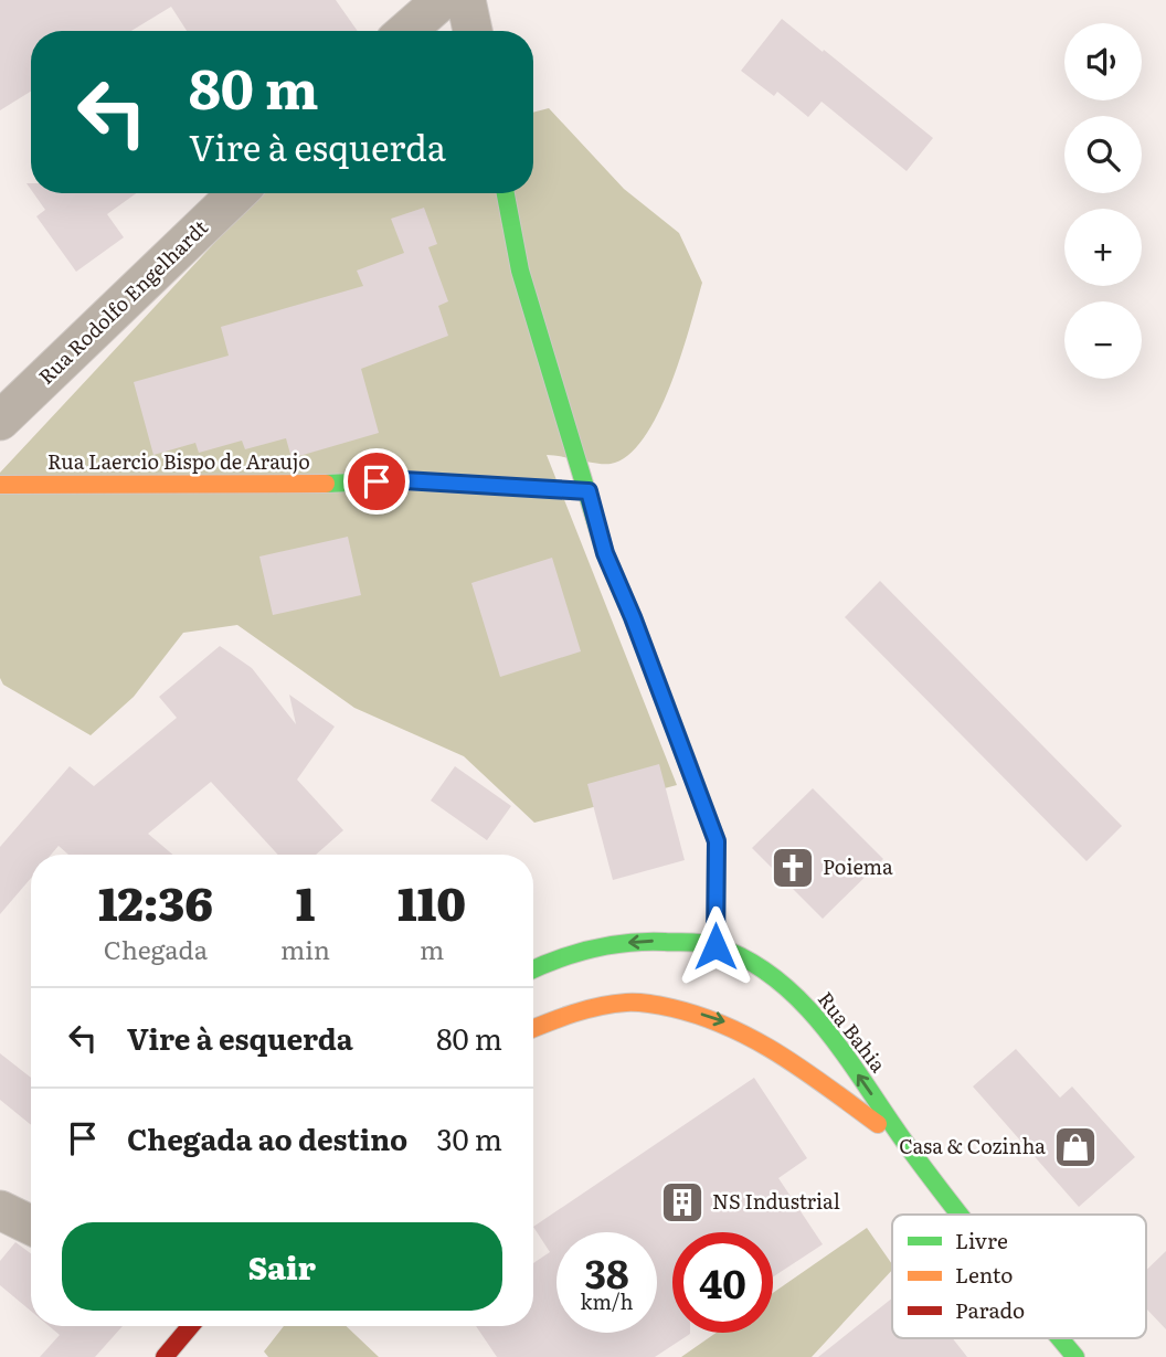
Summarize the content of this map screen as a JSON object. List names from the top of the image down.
{
  "streets": {
    "street": ["Rua Rodolfo Engelhardt", "Rua Laercio Bispo de Araujo", "Rua Bahia"]
  },
  "places": {
    "church": ["Poiema"],
    "shop": ["Casa & Cozinha"],
    "building": ["NS Industrial"]
  },
  "legend": ["Livre", "Lento", "Parado"],
  "page": {
    "map_buttons": ["+", "−"],
    "turn": ["80 m", "Vire à esquerda"],
    "eta": [
      "12:36",
      "Chegada",
      "1",
      "min",
      "110",
      "m"
    ],
    "list": [
      {
        "name": "Vire à esquerda",
        "value": "80 m"
      },
      {
        "name": "Chegada ao destino",
        "value": "30 m"
      }
    ],
    "buttons": "Sair",
    "speed": "38 km/h",
    "limit": "40"
  }
}
